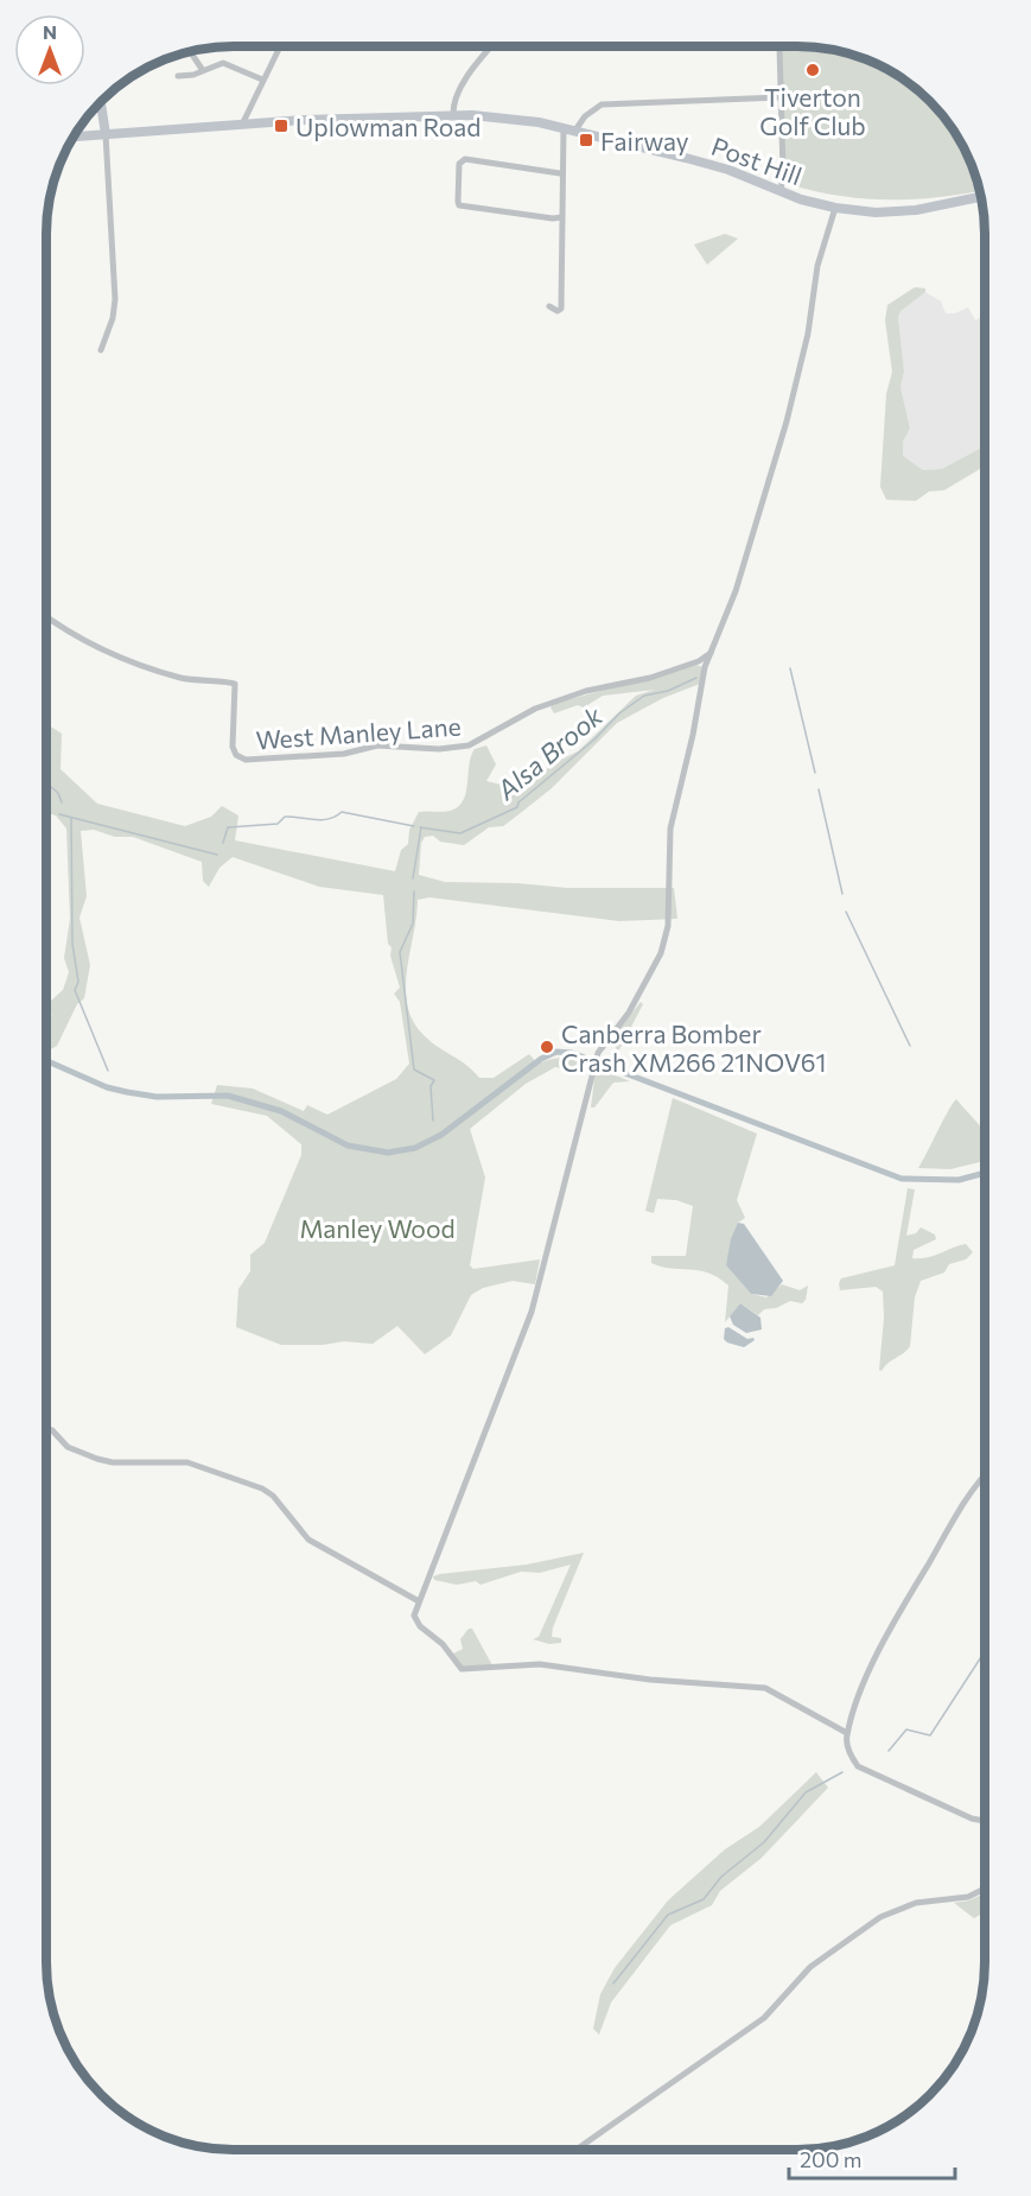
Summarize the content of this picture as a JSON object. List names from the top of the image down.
{
  "streets": {
    "street": ["Post Hill", "West Manley Lane"]
  },
  "water": ["Alsa Brook"],
  "parks": ["Manley Wood"],
  "places": {
    "other": ["Tiverton Golf Club", "Canberra Bomber Crash XM266 21NOV61"],
    "transit": ["Uplowman Road", "Fairway"]
  },
  "scale_bar": "200 m",
  "north": "top"
}
